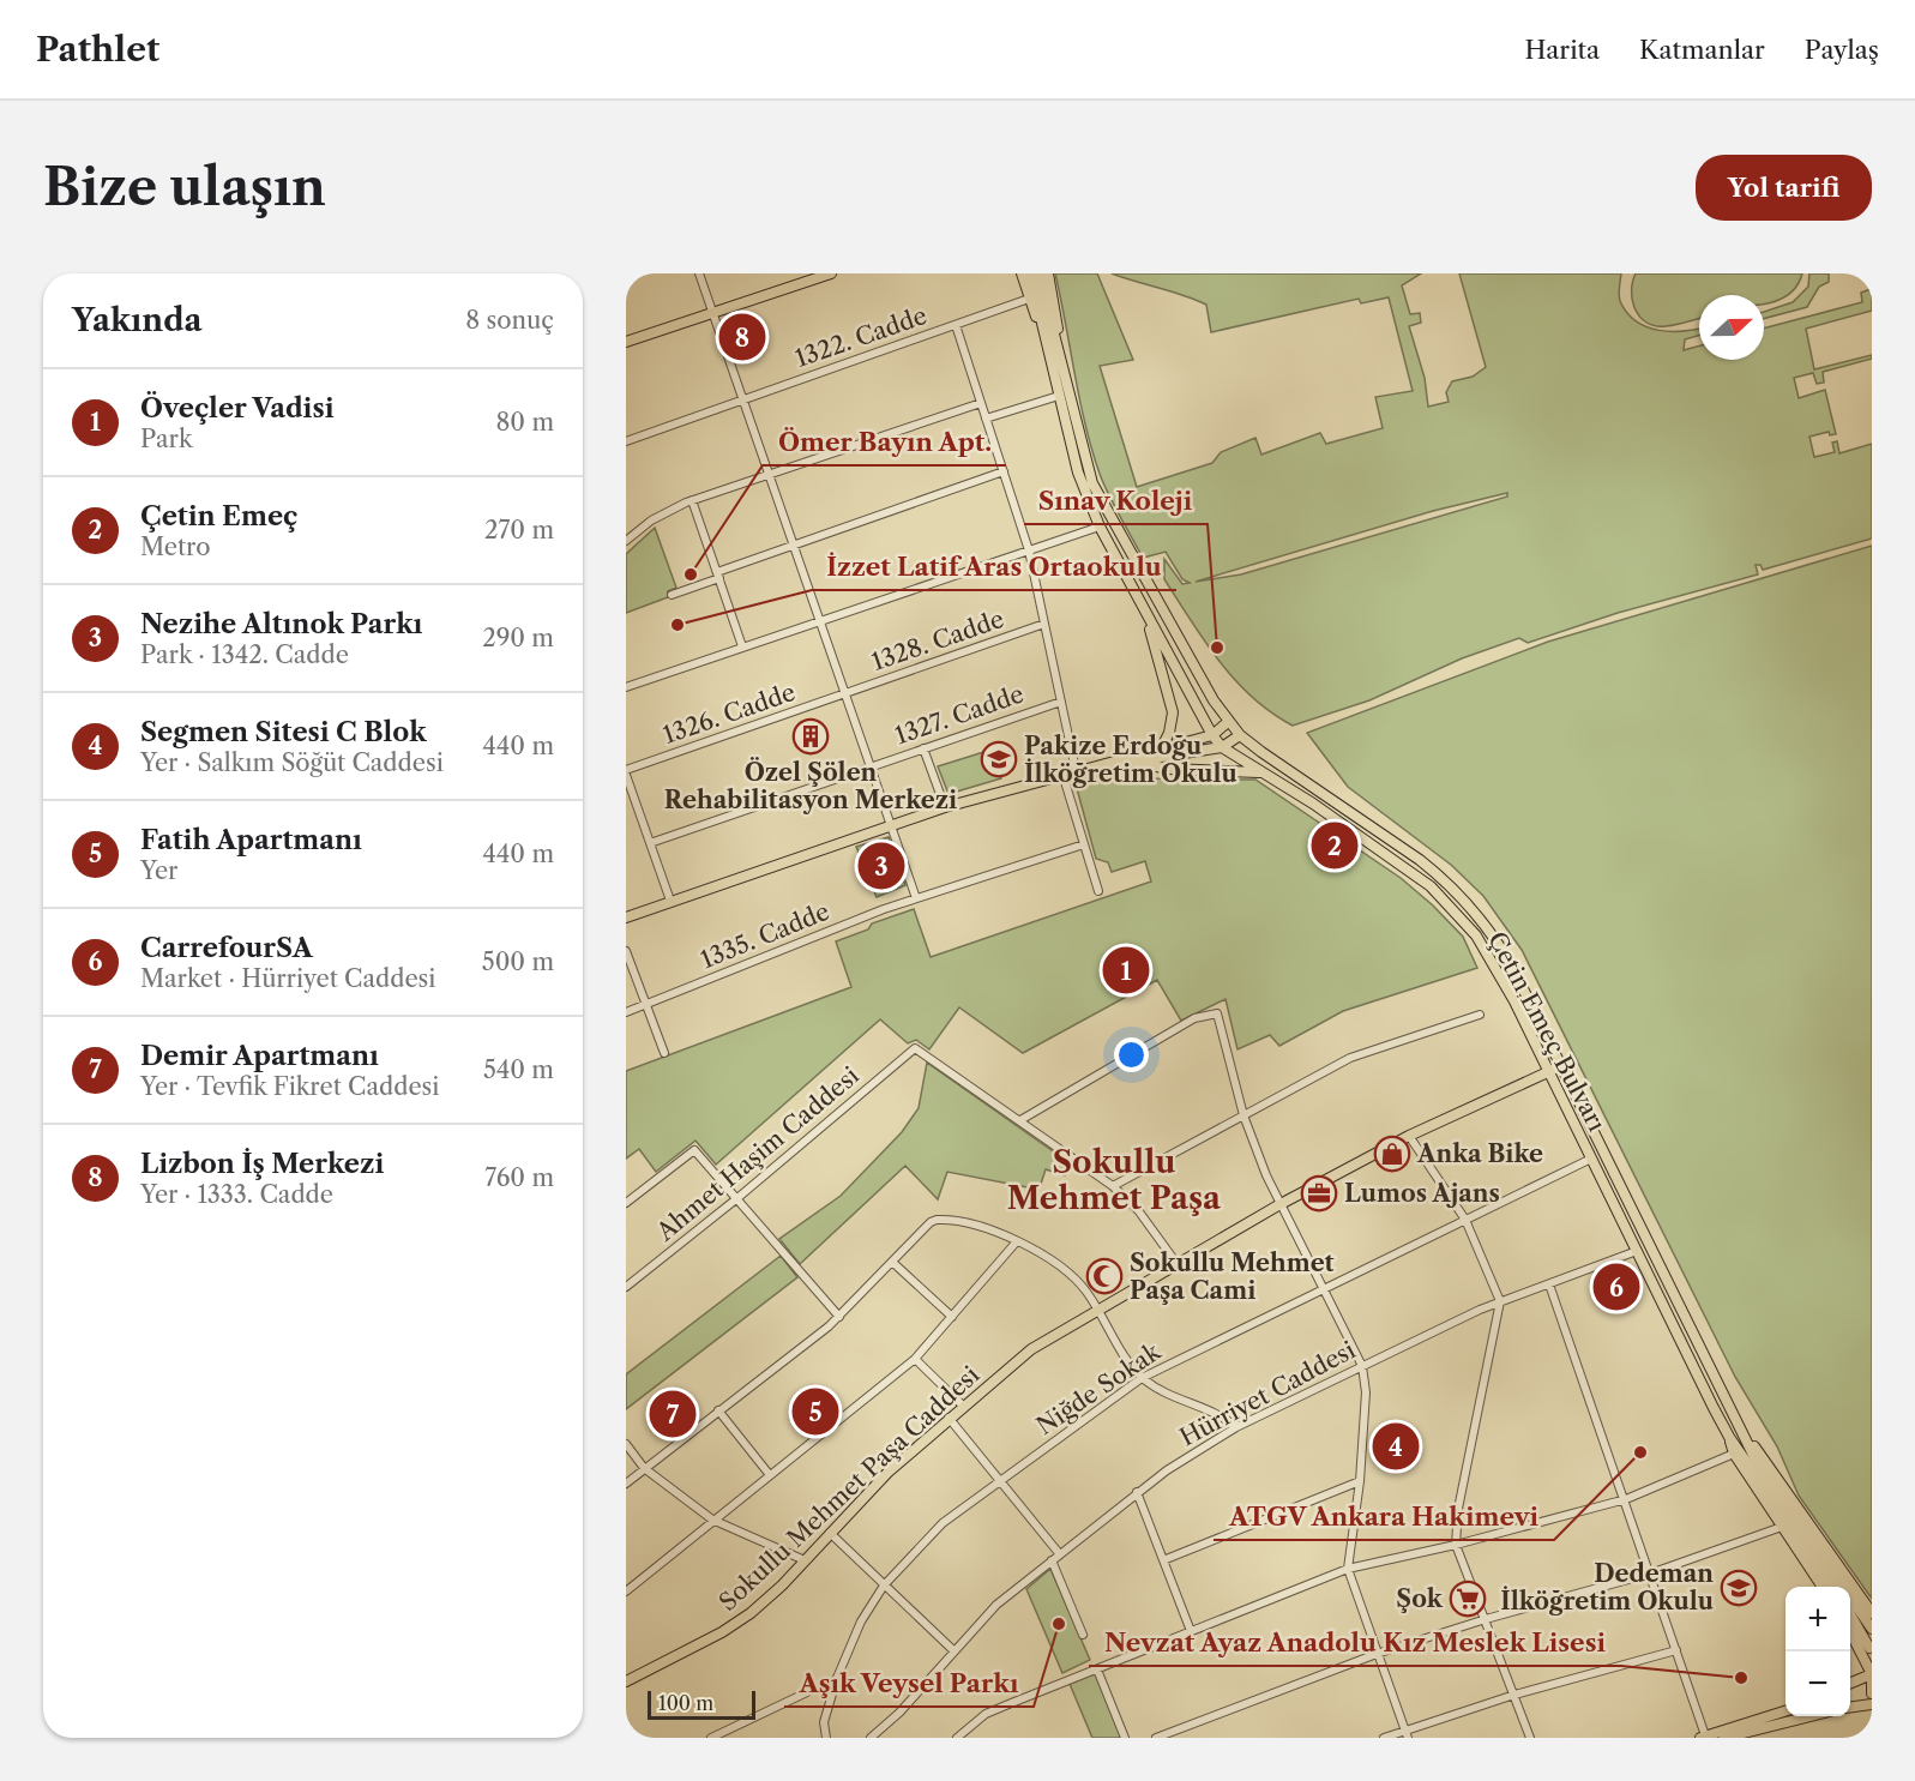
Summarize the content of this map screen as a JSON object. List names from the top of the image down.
{
  "streets": {
    "main road": ["Çetin Emeç Bulvarı", "Sokullu Mehmet Paşa Caddesi"],
    "street": [
      "1322. Cadde",
      "1328. Cadde",
      "1326. Cadde",
      "1327. Cadde",
      "1335. Cadde",
      "Ahmet Haşim Caddesi",
      "Niğde Sokak",
      "Hürriyet Caddesi"
    ]
  },
  "crossings": [
    ["1322. Cadde", "Çetin Emeç Bulvarı"],
    ["1328. Cadde", "1326. Cadde"],
    ["Çetin Emeç Bulvarı", "Niğde Sokak"],
    ["Çetin Emeç Bulvarı", "Hürriyet Caddesi"],
    ["Çetin Emeç Bulvarı", "Sokullu Mehmet Paşa Caddesi"]
  ],
  "districts": ["Sokullu Mehmet Paşa"],
  "places": {
    "other": [
      "Ömer Bayın Apt.",
      "İzzet Latif Aras Ortaokulu",
      "Sınav Koleji",
      "ATGV Ankara Hakimevi",
      "Aşık Veysel Parkı",
      "Nevzat Ayaz Anadolu Kız Meslek Lisesi"
    ],
    "building": ["Özel Şölen Rehabilitasyon Merkezi"],
    "school or university": ["Pakize Erdoğu İlköğretim Okulu", "Dedeman İlköğretim Okulu"],
    "shop": ["Anka Bike"],
    "office": ["Lumos Ajans"],
    "mosque": ["Sokullu Mehmet Paşa Cami"],
    "supermarket": ["Şok"]
  },
  "scale_bar": "100 m",
  "north": "right",
  "page": {
    "header": "Pathlet",
    "nav": ["Harita", "Katmanlar", "Paylaş"],
    "buttons": "Yol tarifi",
    "title": "Bize ulaşın",
    "heading": ["Yakında", "8 sonuç"],
    "pins": [
      "8",
      "2",
      "3",
      "1",
      "6",
      "5",
      "7",
      "4"
    ],
    "list": [
      {
        "mark": "1",
        "name": "Öveçler Vadisi",
        "note": "Park",
        "value": "80 m"
      },
      {
        "mark": "2",
        "name": "Çetin Emeç",
        "note": "Metro",
        "value": "270 m"
      },
      {
        "mark": "3",
        "name": "Nezihe Altınok Parkı",
        "note": "Park · 1342. Cadde",
        "value": "290 m"
      },
      {
        "mark": "4",
        "name": "Segmen Sitesi C Blok",
        "note": "Yer · Salkım Söğüt Caddesi",
        "value": "440 m"
      },
      {
        "mark": "5",
        "name": "Fatih Apartmanı",
        "note": "Yer",
        "value": "440 m"
      },
      {
        "mark": "6",
        "name": "CarrefourSA",
        "note": "Market · Hürriyet Caddesi",
        "value": "500 m"
      },
      {
        "mark": "7",
        "name": "Demir Apartmanı",
        "note": "Yer · Tevfik Fikret Caddesi",
        "value": "540 m"
      },
      {
        "mark": "8",
        "name": "Lizbon İş Merkezi",
        "note": "Yer · 1333. Cadde",
        "value": "760 m"
      }
    ],
    "map_buttons": ["+", "−"],
    "scale": "100 m"
  }
}
